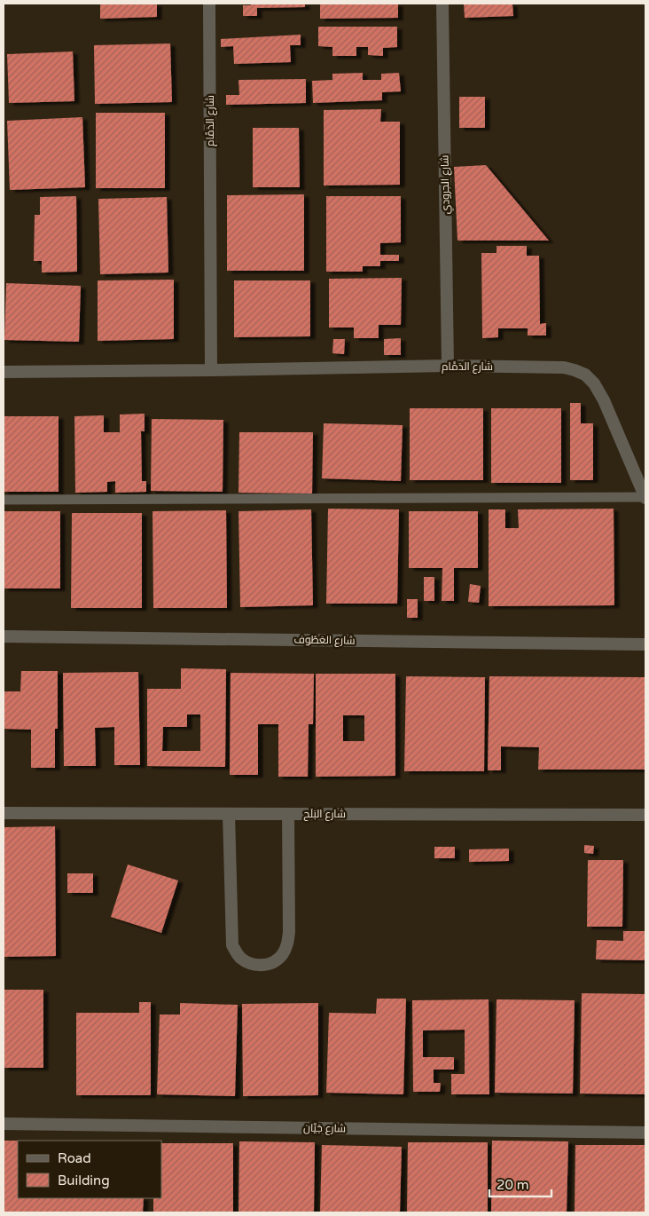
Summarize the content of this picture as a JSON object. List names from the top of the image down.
{
  "streets": {
    "street": [
      "شارع الدَمَّام",
      "شارع الجرودي",
      "شارع العَطُوف",
      "شارع البَلَح",
      "شارع جَيَّان"
    ]
  },
  "crossings": [
    ["شارع الدَمَّام", "شارع الجرودي"]
  ],
  "legend": ["Road", "Building"],
  "scale_bar": "20 m"
}
